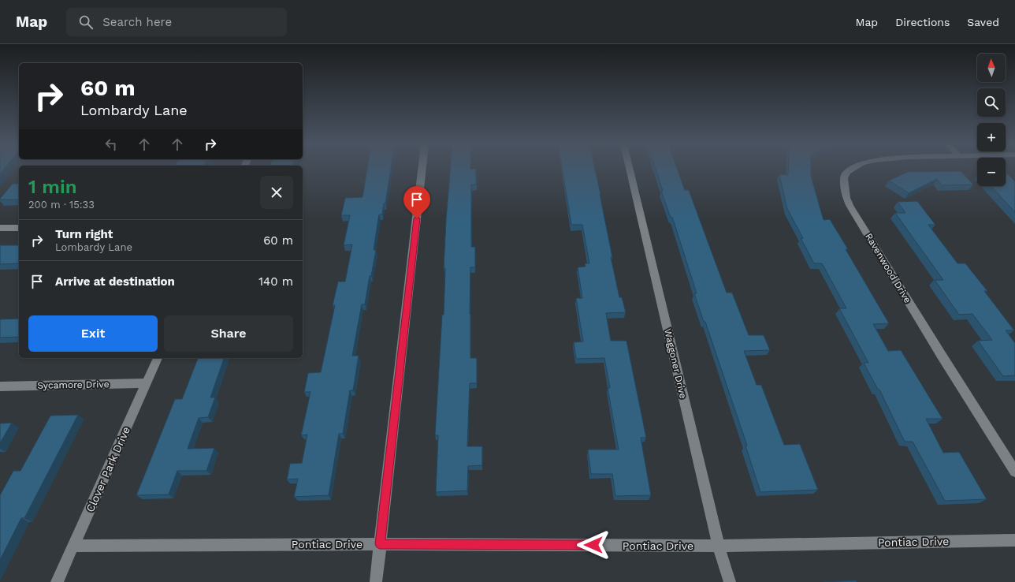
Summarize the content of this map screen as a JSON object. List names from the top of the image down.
{
  "streets": {
    "street": [
      "Ravenwood Drive",
      "Waggoner Drive",
      "Sycamore Drive",
      "Clover Park Drive",
      "Pontiac Drive"
    ]
  },
  "crossings": [
    ["Waggoner Drive", "Pontiac Drive"],
    ["Sycamore Drive", "Clover Park Drive"],
    ["Clover Park Drive", "Pontiac Drive"]
  ],
  "north": "top",
  "page": {
    "header": "Map",
    "search": "Search here",
    "nav": ["Map", "Directions", "Saved"],
    "map_buttons": ["+", "−"],
    "turn": ["60 m", "Lombardy Lane"],
    "heading": ["1 min", "200 m · 15:33"],
    "list": [
      {
        "name": "Turn right",
        "note": "Lombardy Lane",
        "value": "60 m"
      },
      {
        "name": "Arrive at destination",
        "value": "140 m"
      }
    ],
    "buttons": ["Exit", "Share"]
  }
}
